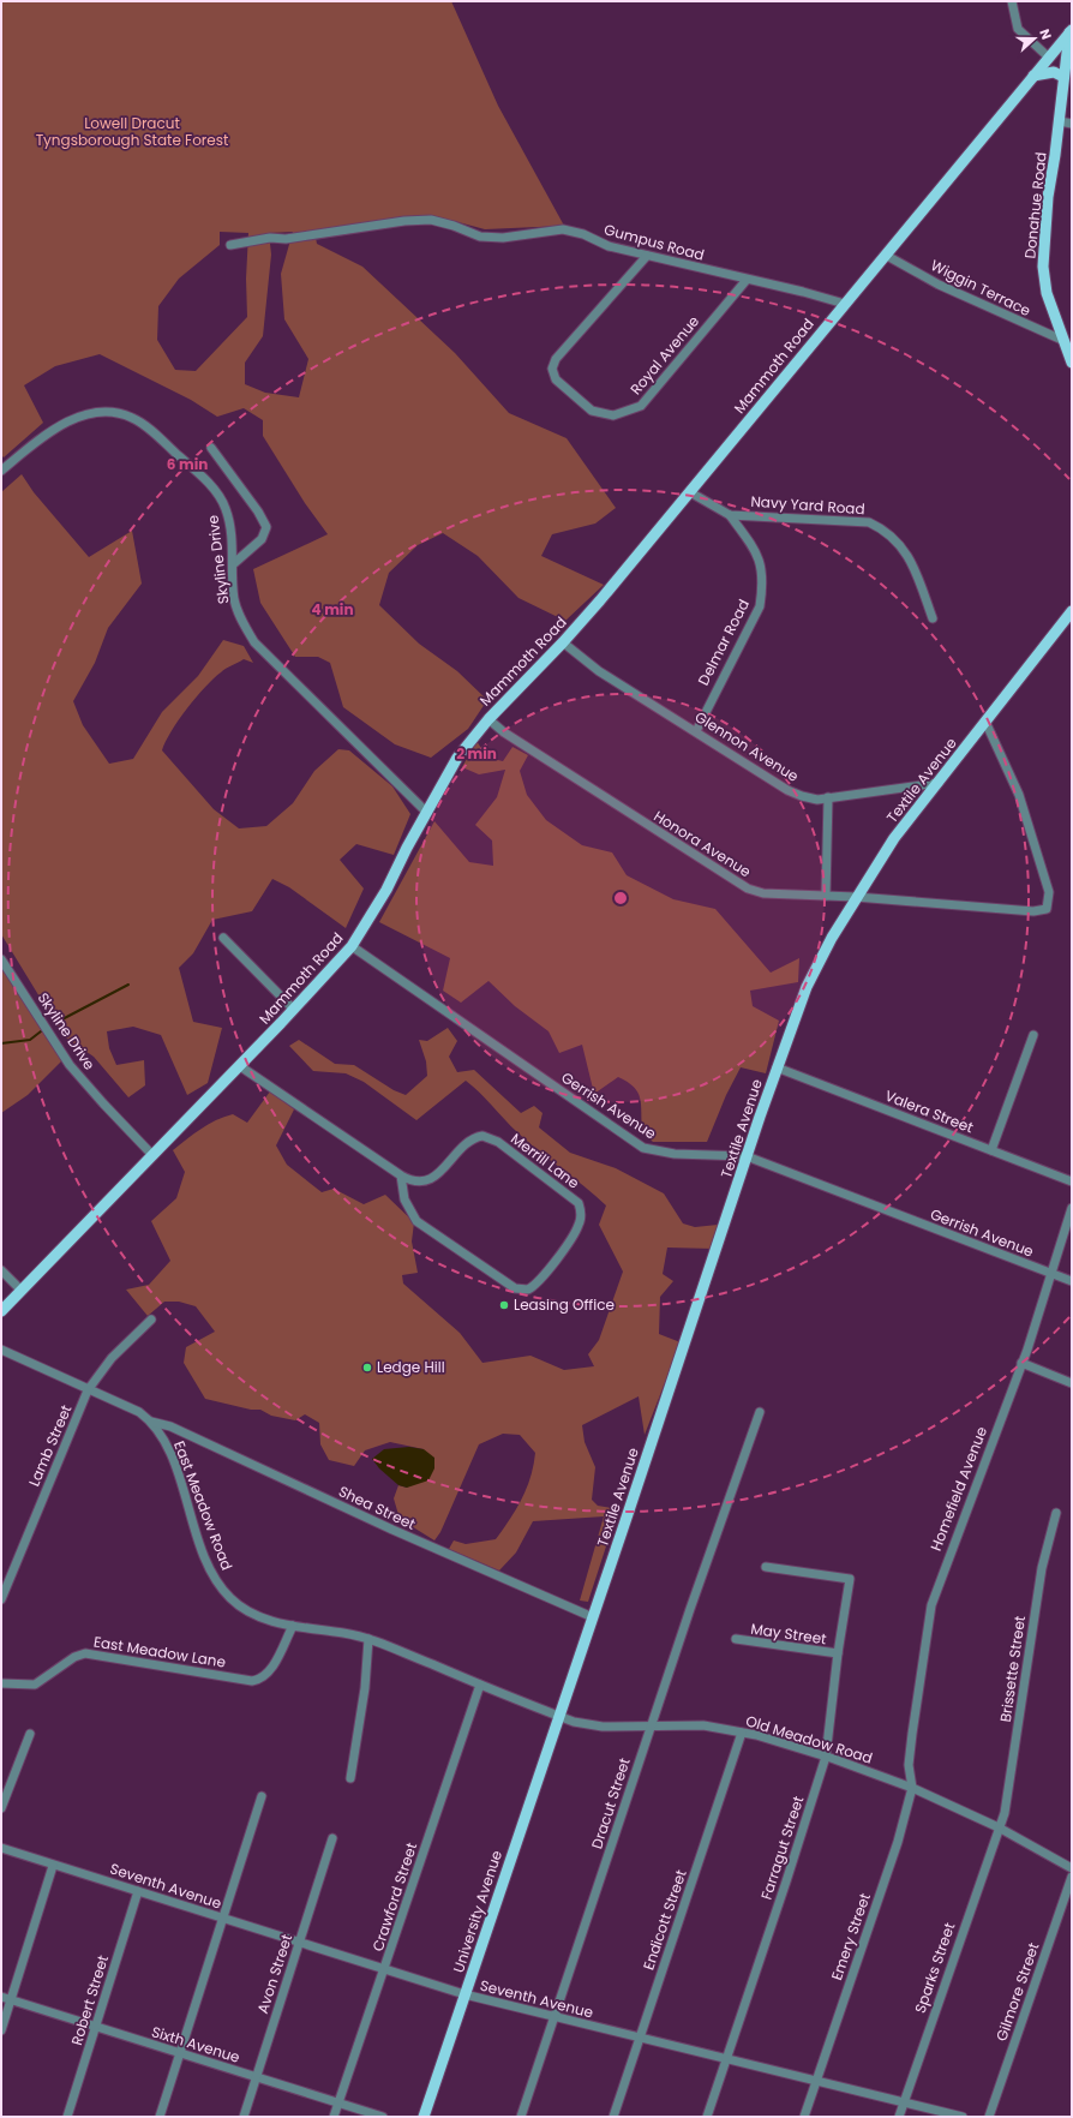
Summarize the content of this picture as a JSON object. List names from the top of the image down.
{
  "streets": {
    "main road": [
      "Donahue Road",
      "Mammoth Road",
      "Textile Avenue",
      "University Avenue"
    ],
    "street": [
      "Gumpus Road",
      "Wiggin Terrace",
      "Royal Avenue",
      "Navy Yard Road",
      "Skyline Drive",
      "Delmar Road",
      "Glennon Avenue",
      "Honora Avenue",
      "Gerrish Avenue",
      "Valera Street",
      "Merrill Lane",
      "Lamb Street",
      "Homefield Avenue",
      "East Meadow Road",
      "Shea Street",
      "May Street",
      "East Meadow Lane",
      "Brissette Street",
      "Old Meadow Road",
      "Dracut Street",
      "Farragut Street",
      "Seventh Avenue",
      "Crawford Street",
      "Endicott Street",
      "Emery Street",
      "Sparks Street",
      "Avon Street",
      "Gilmore Street",
      "Robert Street",
      "Sixth Avenue"
    ]
  },
  "crossings": [
    ["Donahue Road", "Wiggin Terrace"],
    ["Donahue Road", "Mammoth Road"],
    ["Gumpus Road", "Royal Avenue"],
    ["Gumpus Road", "Mammoth Road"],
    ["Wiggin Terrace", "Mammoth Road"],
    ["Mammoth Road", "Navy Yard Road"],
    ["Mammoth Road", "Skyline Drive"],
    ["Mammoth Road", "Glennon Avenue"],
    ["Mammoth Road", "Honora Avenue"],
    ["Mammoth Road", "Gerrish Avenue"],
    ["Mammoth Road", "Merrill Lane"],
    ["Navy Yard Road", "Delmar Road"],
    ["Delmar Road", "Glennon Avenue"],
    ["Glennon Avenue", "Textile Avenue"],
    ["Textile Avenue", "Honora Avenue"],
    ["Textile Avenue", "Gerrish Avenue"],
    ["Textile Avenue", "Valera Street"],
    ["Textile Avenue", "Shea Street"],
    ["Textile Avenue", "Old Meadow Road"],
    ["Textile Avenue", "University Avenue"],
    ["Gerrish Avenue", "Homefield Avenue"],
    ["Lamb Street", "East Meadow Road"],
    ["Homefield Avenue", "Old Meadow Road"],
    ["Homefield Avenue", "Emery Street"],
    ["East Meadow Road", "Shea Street"],
    ["East Meadow Road", "East Meadow Lane"],
    ["East Meadow Road", "Old Meadow Road"],
    ["East Meadow Road", "Crawford Street"],
    ["May Street", "Farragut Street"],
    ["Brissette Street", "Old Meadow Road"],
    ["Brissette Street", "Sparks Street"],
    ["Old Meadow Road", "Dracut Street"],
    ["Old Meadow Road", "Farragut Street"],
    ["Old Meadow Road", "University Avenue"],
    ["Old Meadow Road", "Endicott Street"],
    ["Old Meadow Road", "Emery Street"],
    ["Old Meadow Road", "Sparks Street"],
    ["Dracut Street", "Seventh Avenue"],
    ["Farragut Street", "Seventh Avenue"],
    ["Seventh Avenue", "Crawford Street"],
    ["Seventh Avenue", "University Avenue"],
    ["Seventh Avenue", "Endicott Street"],
    ["Seventh Avenue", "Emery Street"],
    ["Seventh Avenue", "Sparks Street"],
    ["Seventh Avenue", "Avon Street"],
    ["Seventh Avenue", "Robert Street"],
    ["Crawford Street", "Sixth Avenue"],
    ["Avon Street", "Sixth Avenue"],
    ["Robert Street", "Sixth Avenue"]
  ],
  "parks": ["Lowell Dracut Tyngsborough State Forest"],
  "places": ["Leasing Office", "Ledge Hill"],
  "north": "right",
  "rings": ["6 min", "4 min", "2 min"]
}
